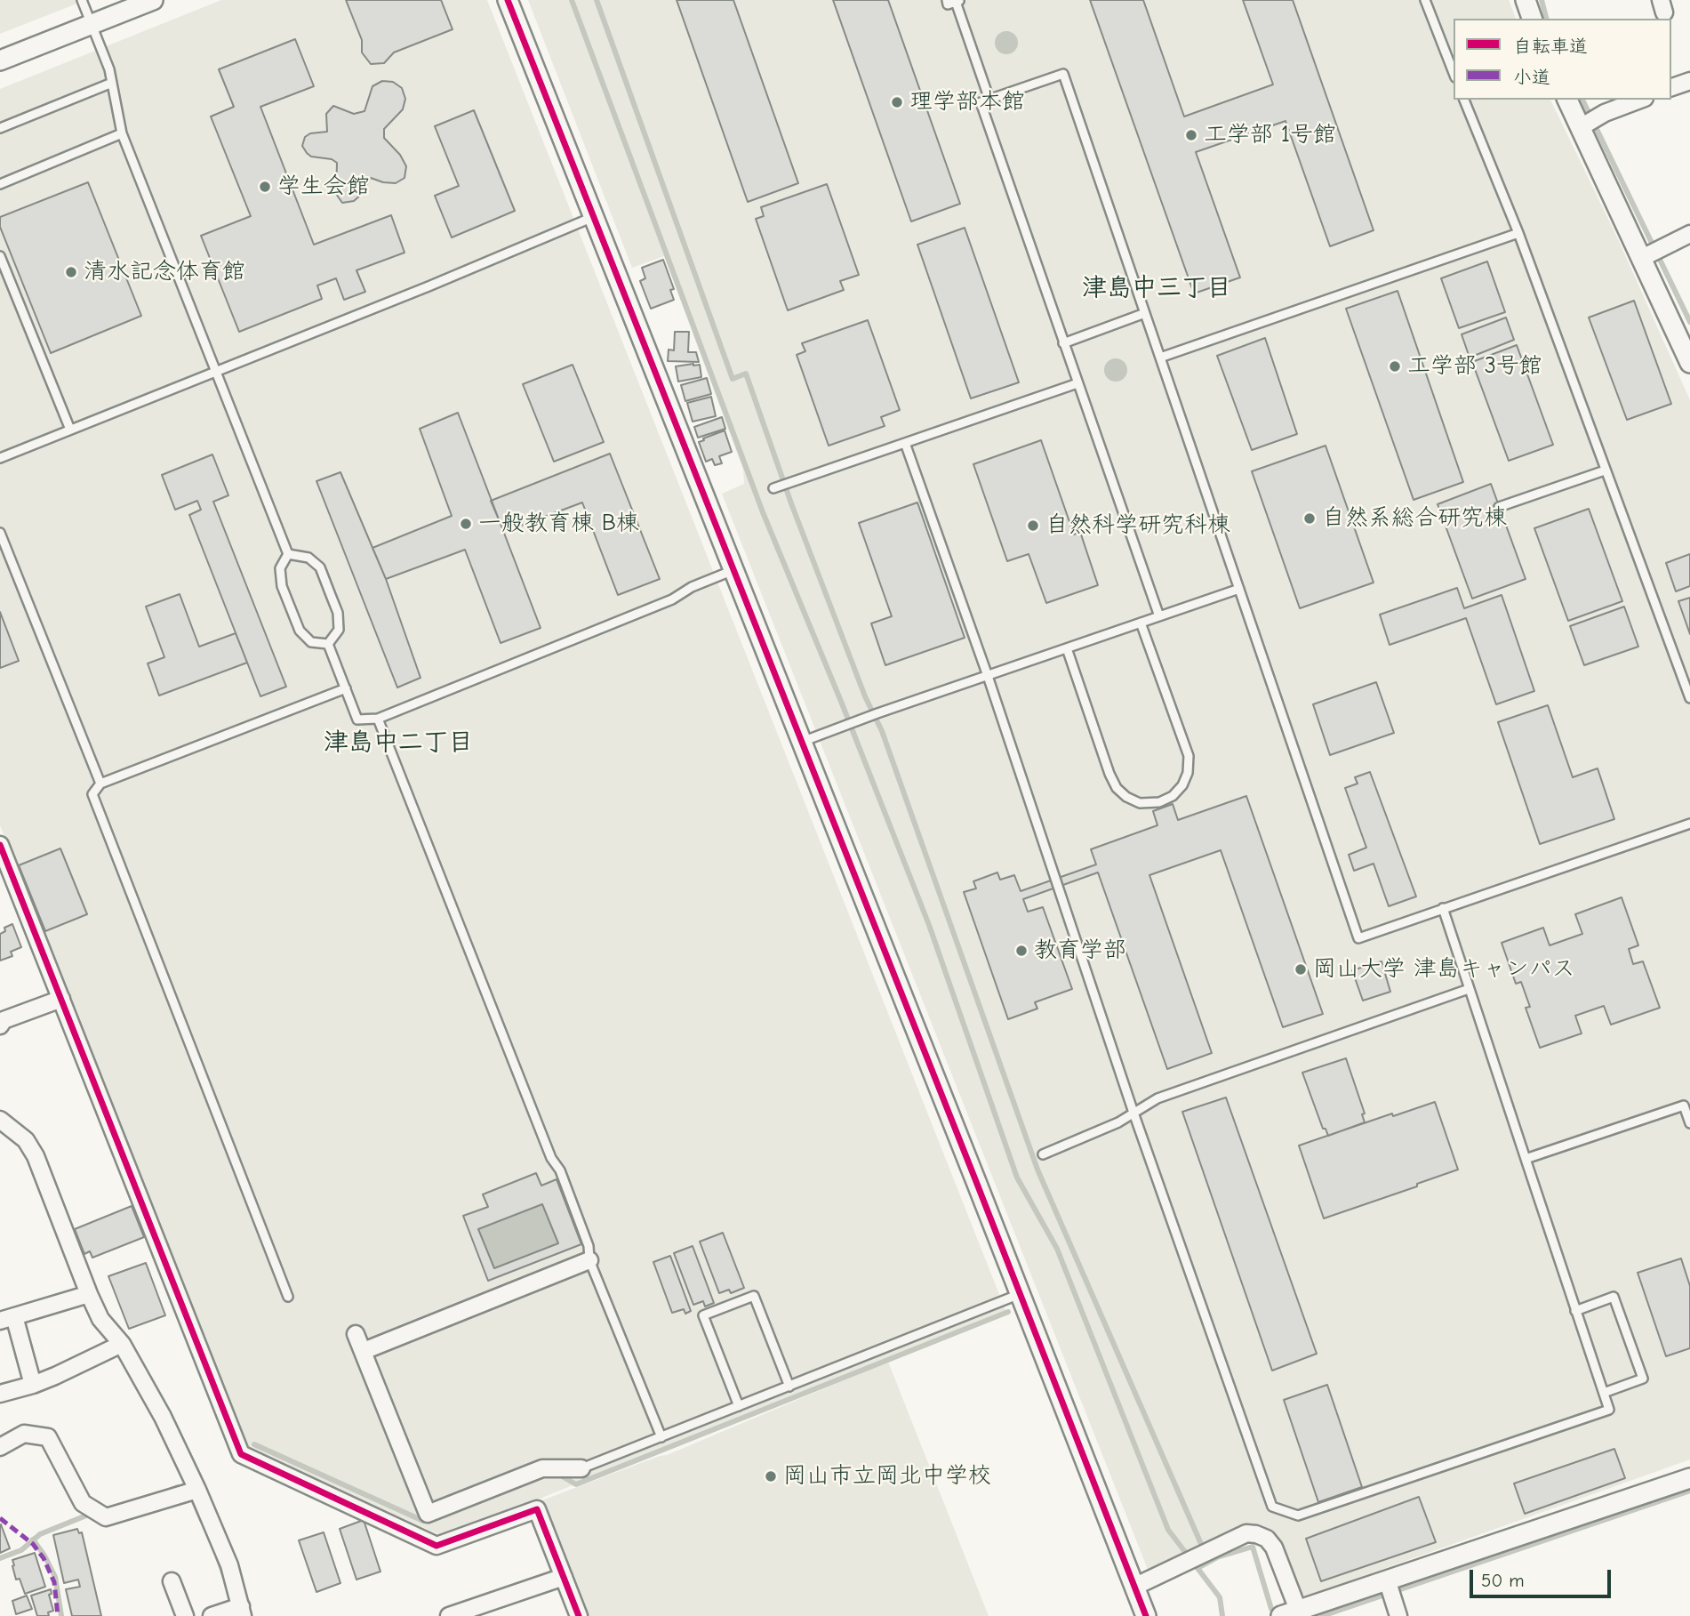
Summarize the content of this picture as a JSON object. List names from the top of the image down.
{
  "districts": ["津島中三丁目", "津島中二丁目"],
  "places": [
    "理学部本館",
    "工学部 1号館",
    "学生会館",
    "清水記念体育館",
    "工学部 3号館",
    "自然系総合研究棟",
    "一般教育棟 B棟",
    "自然科学研究科棟",
    "教育学部",
    "岡山大学 津島キャンパス",
    "岡山市立岡北中学校"
  ],
  "legend": ["自転車道", "小道"],
  "scale_bar": "50 m"
}
